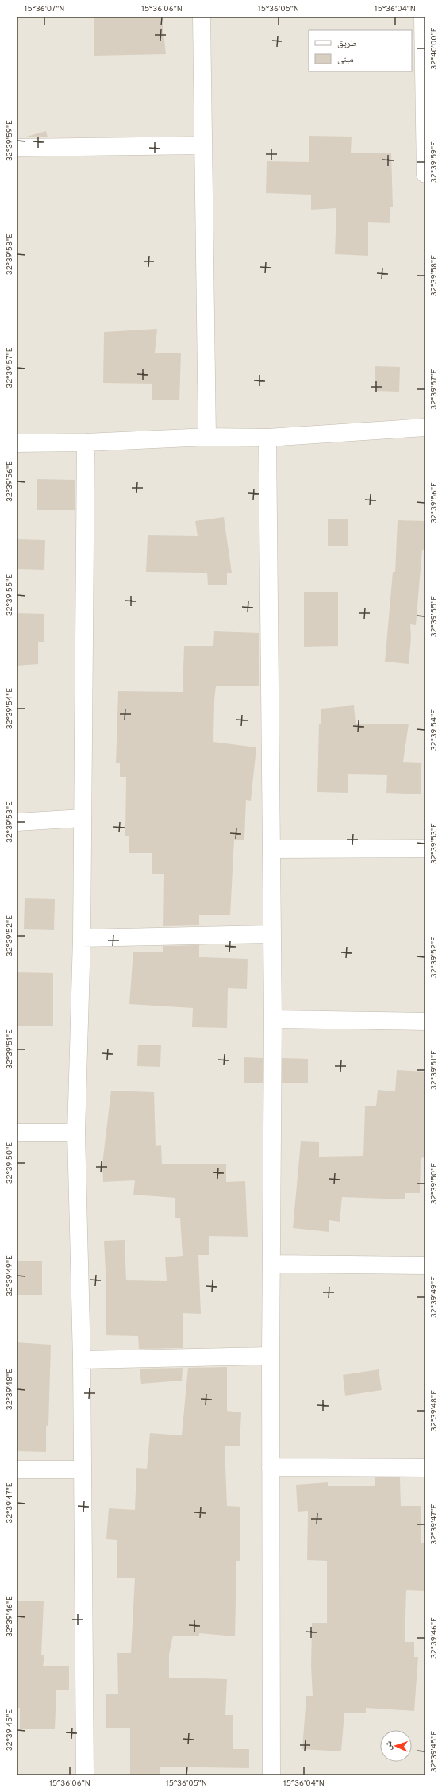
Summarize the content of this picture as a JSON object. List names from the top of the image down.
{
  "legend": ["طريق", "مبنى"],
  "north": "left",
  "coordinates": [
    "15°36'07\"N",
    "15°36'06\"N",
    "15°36'05\"N",
    "15°36'04\"N",
    "32°40'00\"E",
    "32°39'59\"E",
    "32°39'58\"E",
    "32°39'57\"E",
    "32°39'56\"E",
    "32°39'55\"E",
    "32°39'54\"E",
    "32°39'53\"E",
    "32°39'52\"E",
    "32°39'51\"E",
    "32°39'50\"E",
    "32°39'49\"E",
    "32°39'48\"E",
    "32°39'47\"E",
    "32°39'46\"E",
    "32°39'45\"E"
  ]
}
